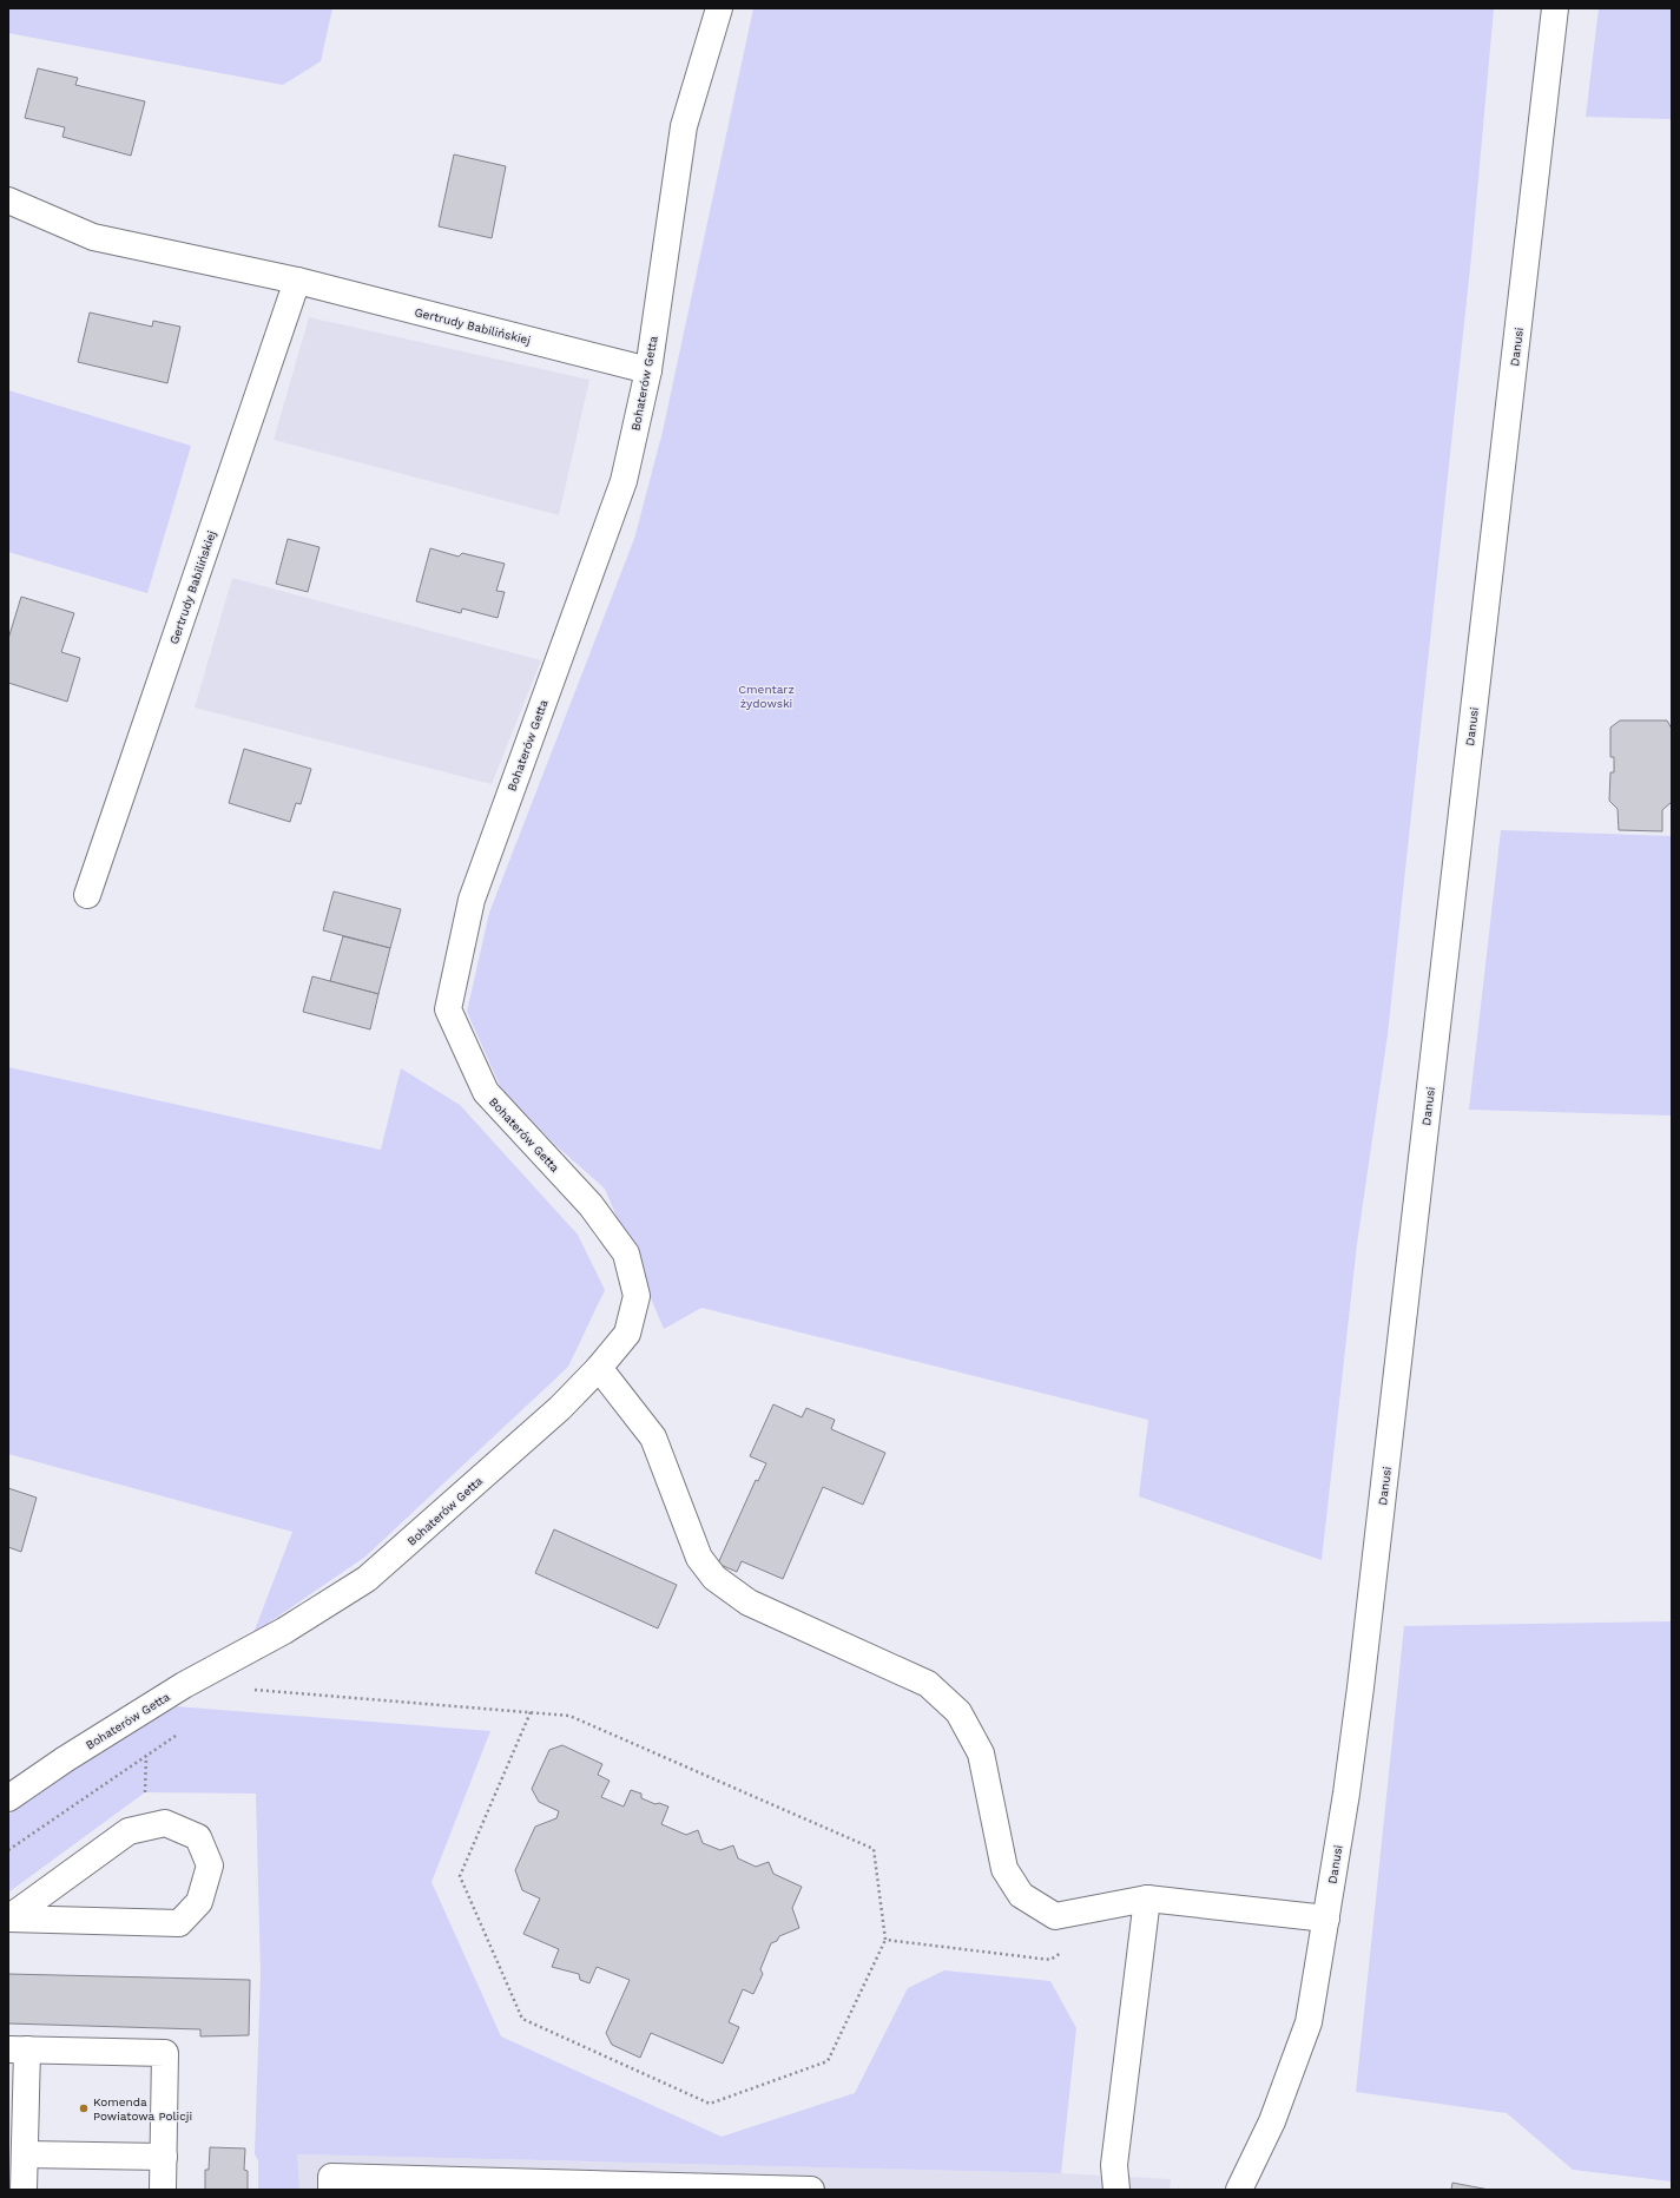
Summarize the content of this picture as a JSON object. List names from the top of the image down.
{
  "streets": {
    "street": ["Gertrudy Babilińskiej", "Danusi", "Bohaterów Getta"]
  },
  "crossings": [
    ["Gertrudy Babilińskiej", "Bohaterów Getta"]
  ],
  "parks": ["Cmentarz żydowski"],
  "places": ["Komenda Powiatowa Policji"]
}
